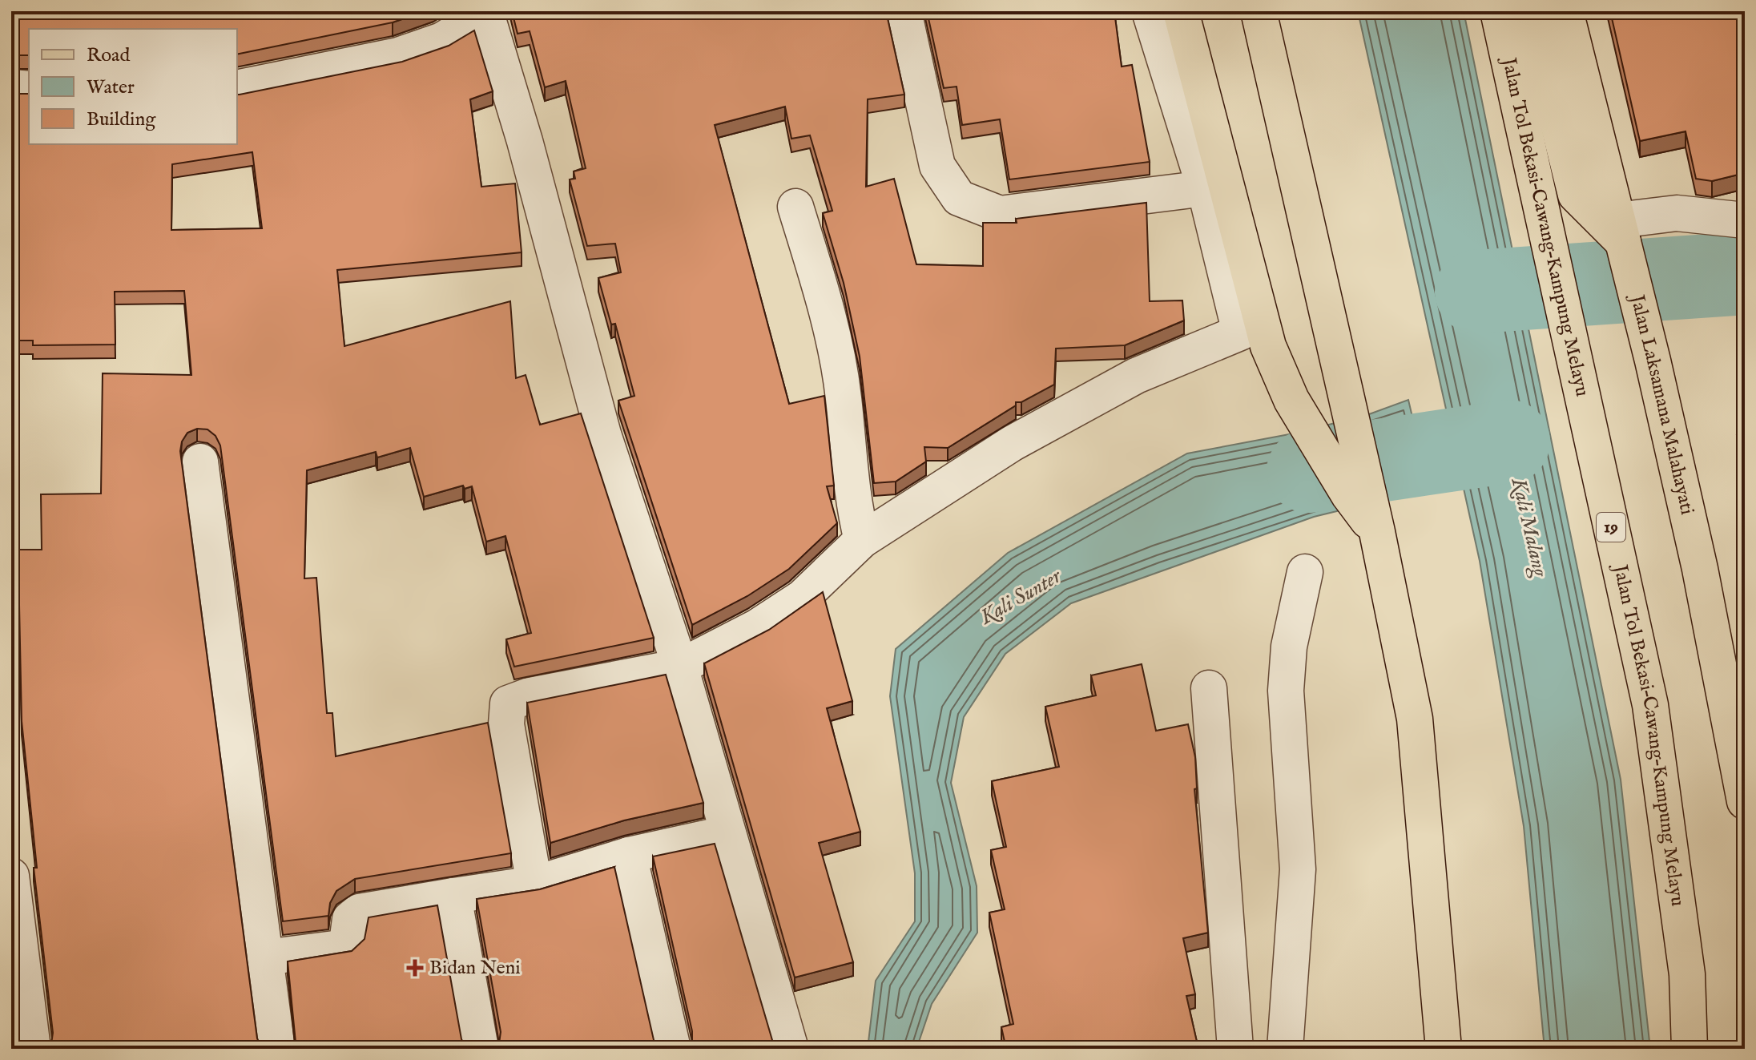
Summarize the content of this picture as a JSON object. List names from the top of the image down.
{
  "streets": {
    "main road": ["Jalan Tol Bekasi–Cawang–Kampung Melayu", "Jalan Laksamana Malahayati", "19"]
  },
  "water": ["Kali Malang", "Kali Sunter"],
  "places": {
    "health": ["Bidan Neni"]
  },
  "legend": ["Road", "Water", "Building"]
}
